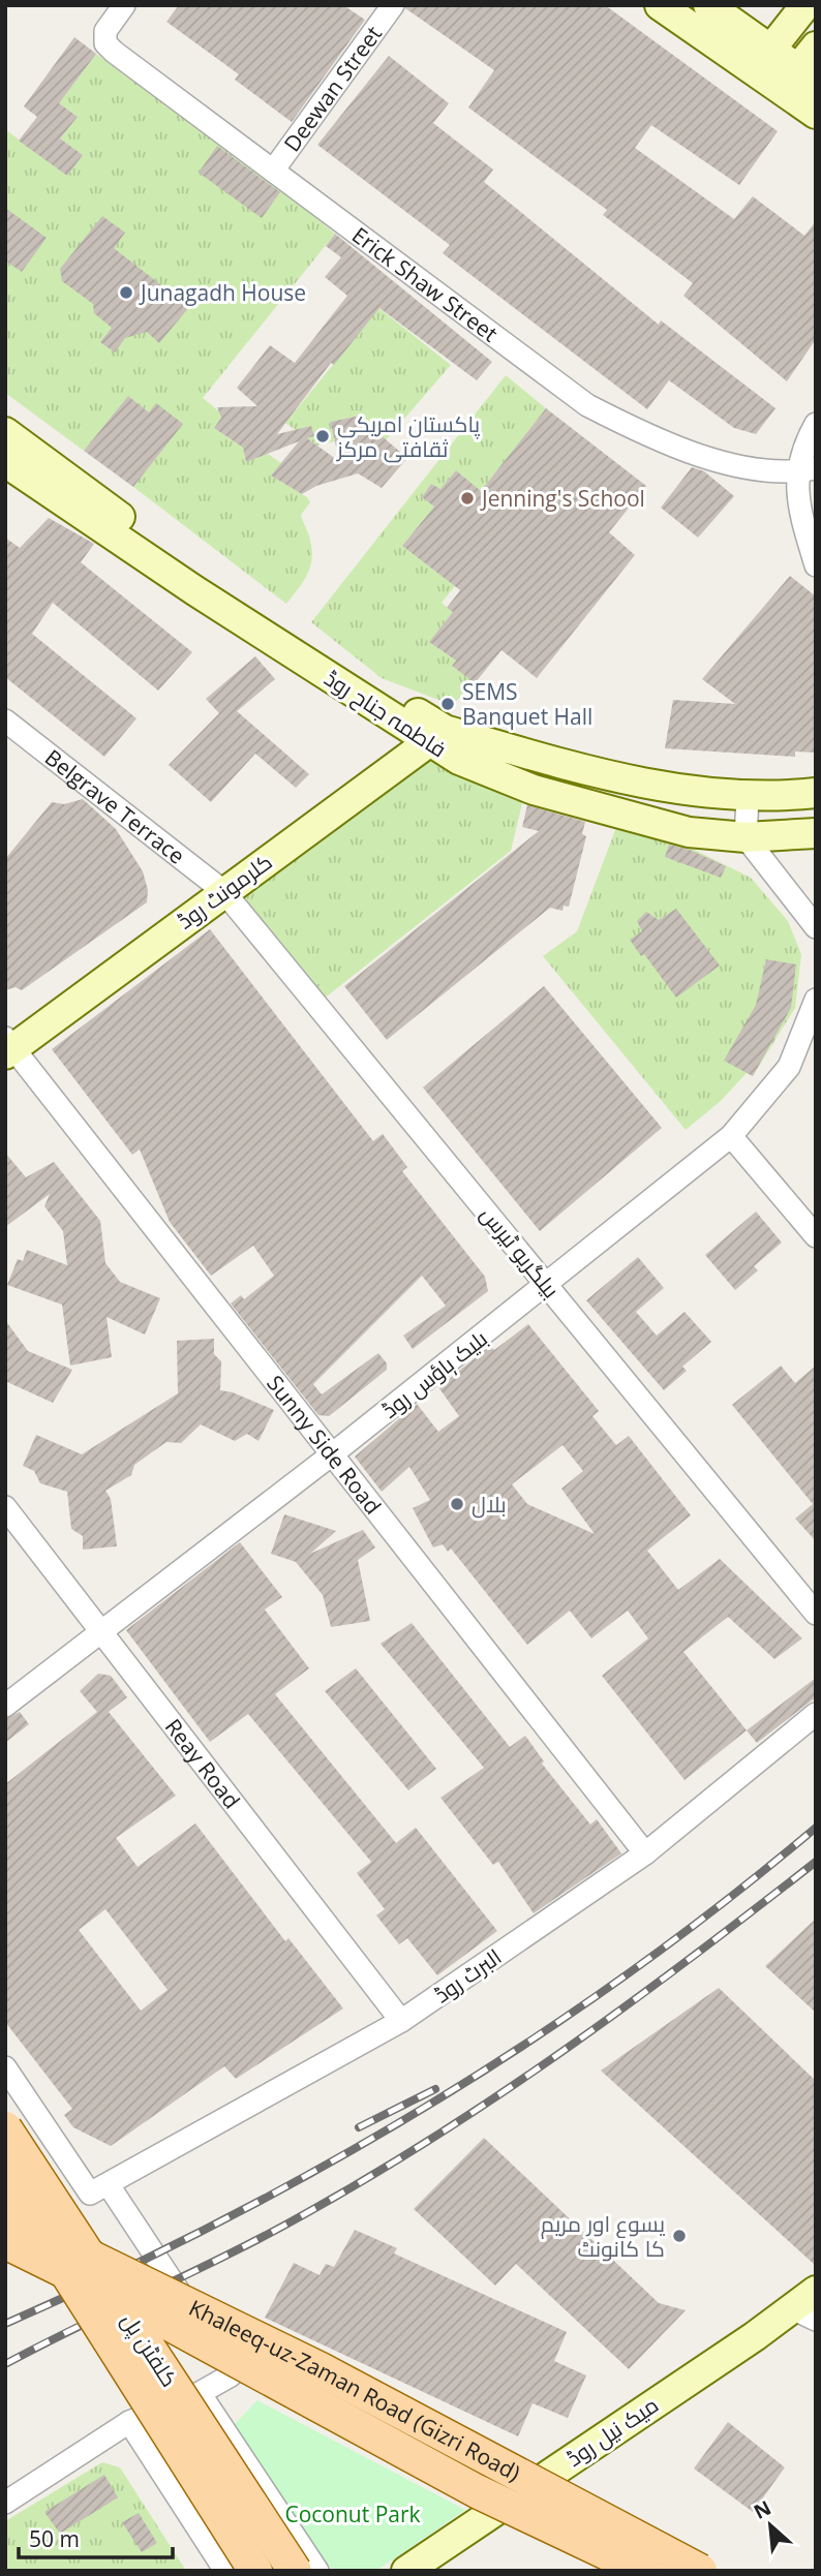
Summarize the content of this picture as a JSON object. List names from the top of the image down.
{
  "streets": {
    "main road": [
      "فاطمہ جناح روڈ",
      "کلرمونٹ روڈ",
      "کلفٹن پل",
      "Khaleeq-uz-Zaman Road (Gizri Road)",
      "میک نیل روڈ"
    ],
    "street": [
      "Deewan Street",
      "Erick Shaw Street",
      "Belgrave Terrace",
      "بیلگریو ٹیرس",
      "بلیک ہاؤس روڈ",
      "Sunny Side Road",
      "Reay Road",
      "البرٹ روڈ"
    ]
  },
  "crossings": [
    ["Deewan Street", "Erick Shaw Street"],
    ["فاطمہ جناح روڈ", "کلرمونٹ روڈ"],
    ["Belgrave Terrace", "کلرمونٹ روڈ"],
    ["Belgrave Terrace", "بیلگریو ٹیرس"],
    ["کلرمونٹ روڈ", "بیلگریو ٹیرس"],
    ["کلرمونٹ روڈ", "Sunny Side Road"],
    ["بیلگریو ٹیرس", "بلیک ہاؤس روڈ"],
    ["بلیک ہاؤس روڈ", "Sunny Side Road"],
    ["بلیک ہاؤس روڈ", "Reay Road"],
    ["Sunny Side Road", "البرٹ روڈ"],
    ["Reay Road", "البرٹ روڈ"]
  ],
  "parks": ["Coconut Park"],
  "places": [
    "Junagadh House",
    "پاکستان امریکی ثقافتی مرکز",
    "Jenning's School",
    "SEMS Banquet Hall",
    "بلال",
    "یسوع اور مریم کا کانونٹ"
  ],
  "scale_bar": "50 m",
  "north": "top left"
}
